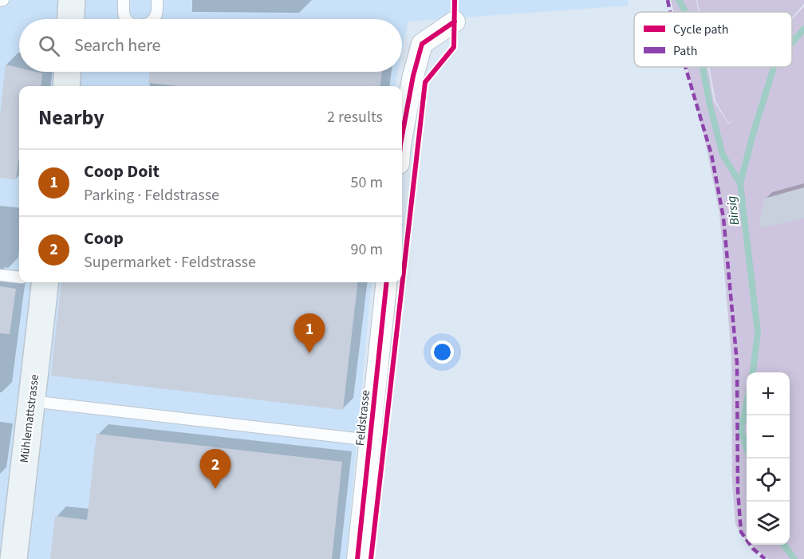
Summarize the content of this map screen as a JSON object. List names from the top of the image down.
{
  "streets": {
    "main road": ["Mühlemattstrasse"],
    "street": ["Feldstrasse"]
  },
  "water": ["Birsig"],
  "legend": ["Cycle path", "Path"],
  "page": {
    "search": "Search here",
    "heading": ["Nearby", "2 results"],
    "list": [
      {
        "mark": "1",
        "name": "Coop Doit",
        "note": "Parking · Feldstrasse",
        "value": "50 m"
      },
      {
        "mark": "2",
        "name": "Coop",
        "note": "Supermarket · Feldstrasse",
        "value": "90 m"
      }
    ],
    "pins": ["1", "2"],
    "map_buttons": ["+", "−"]
  }
}
